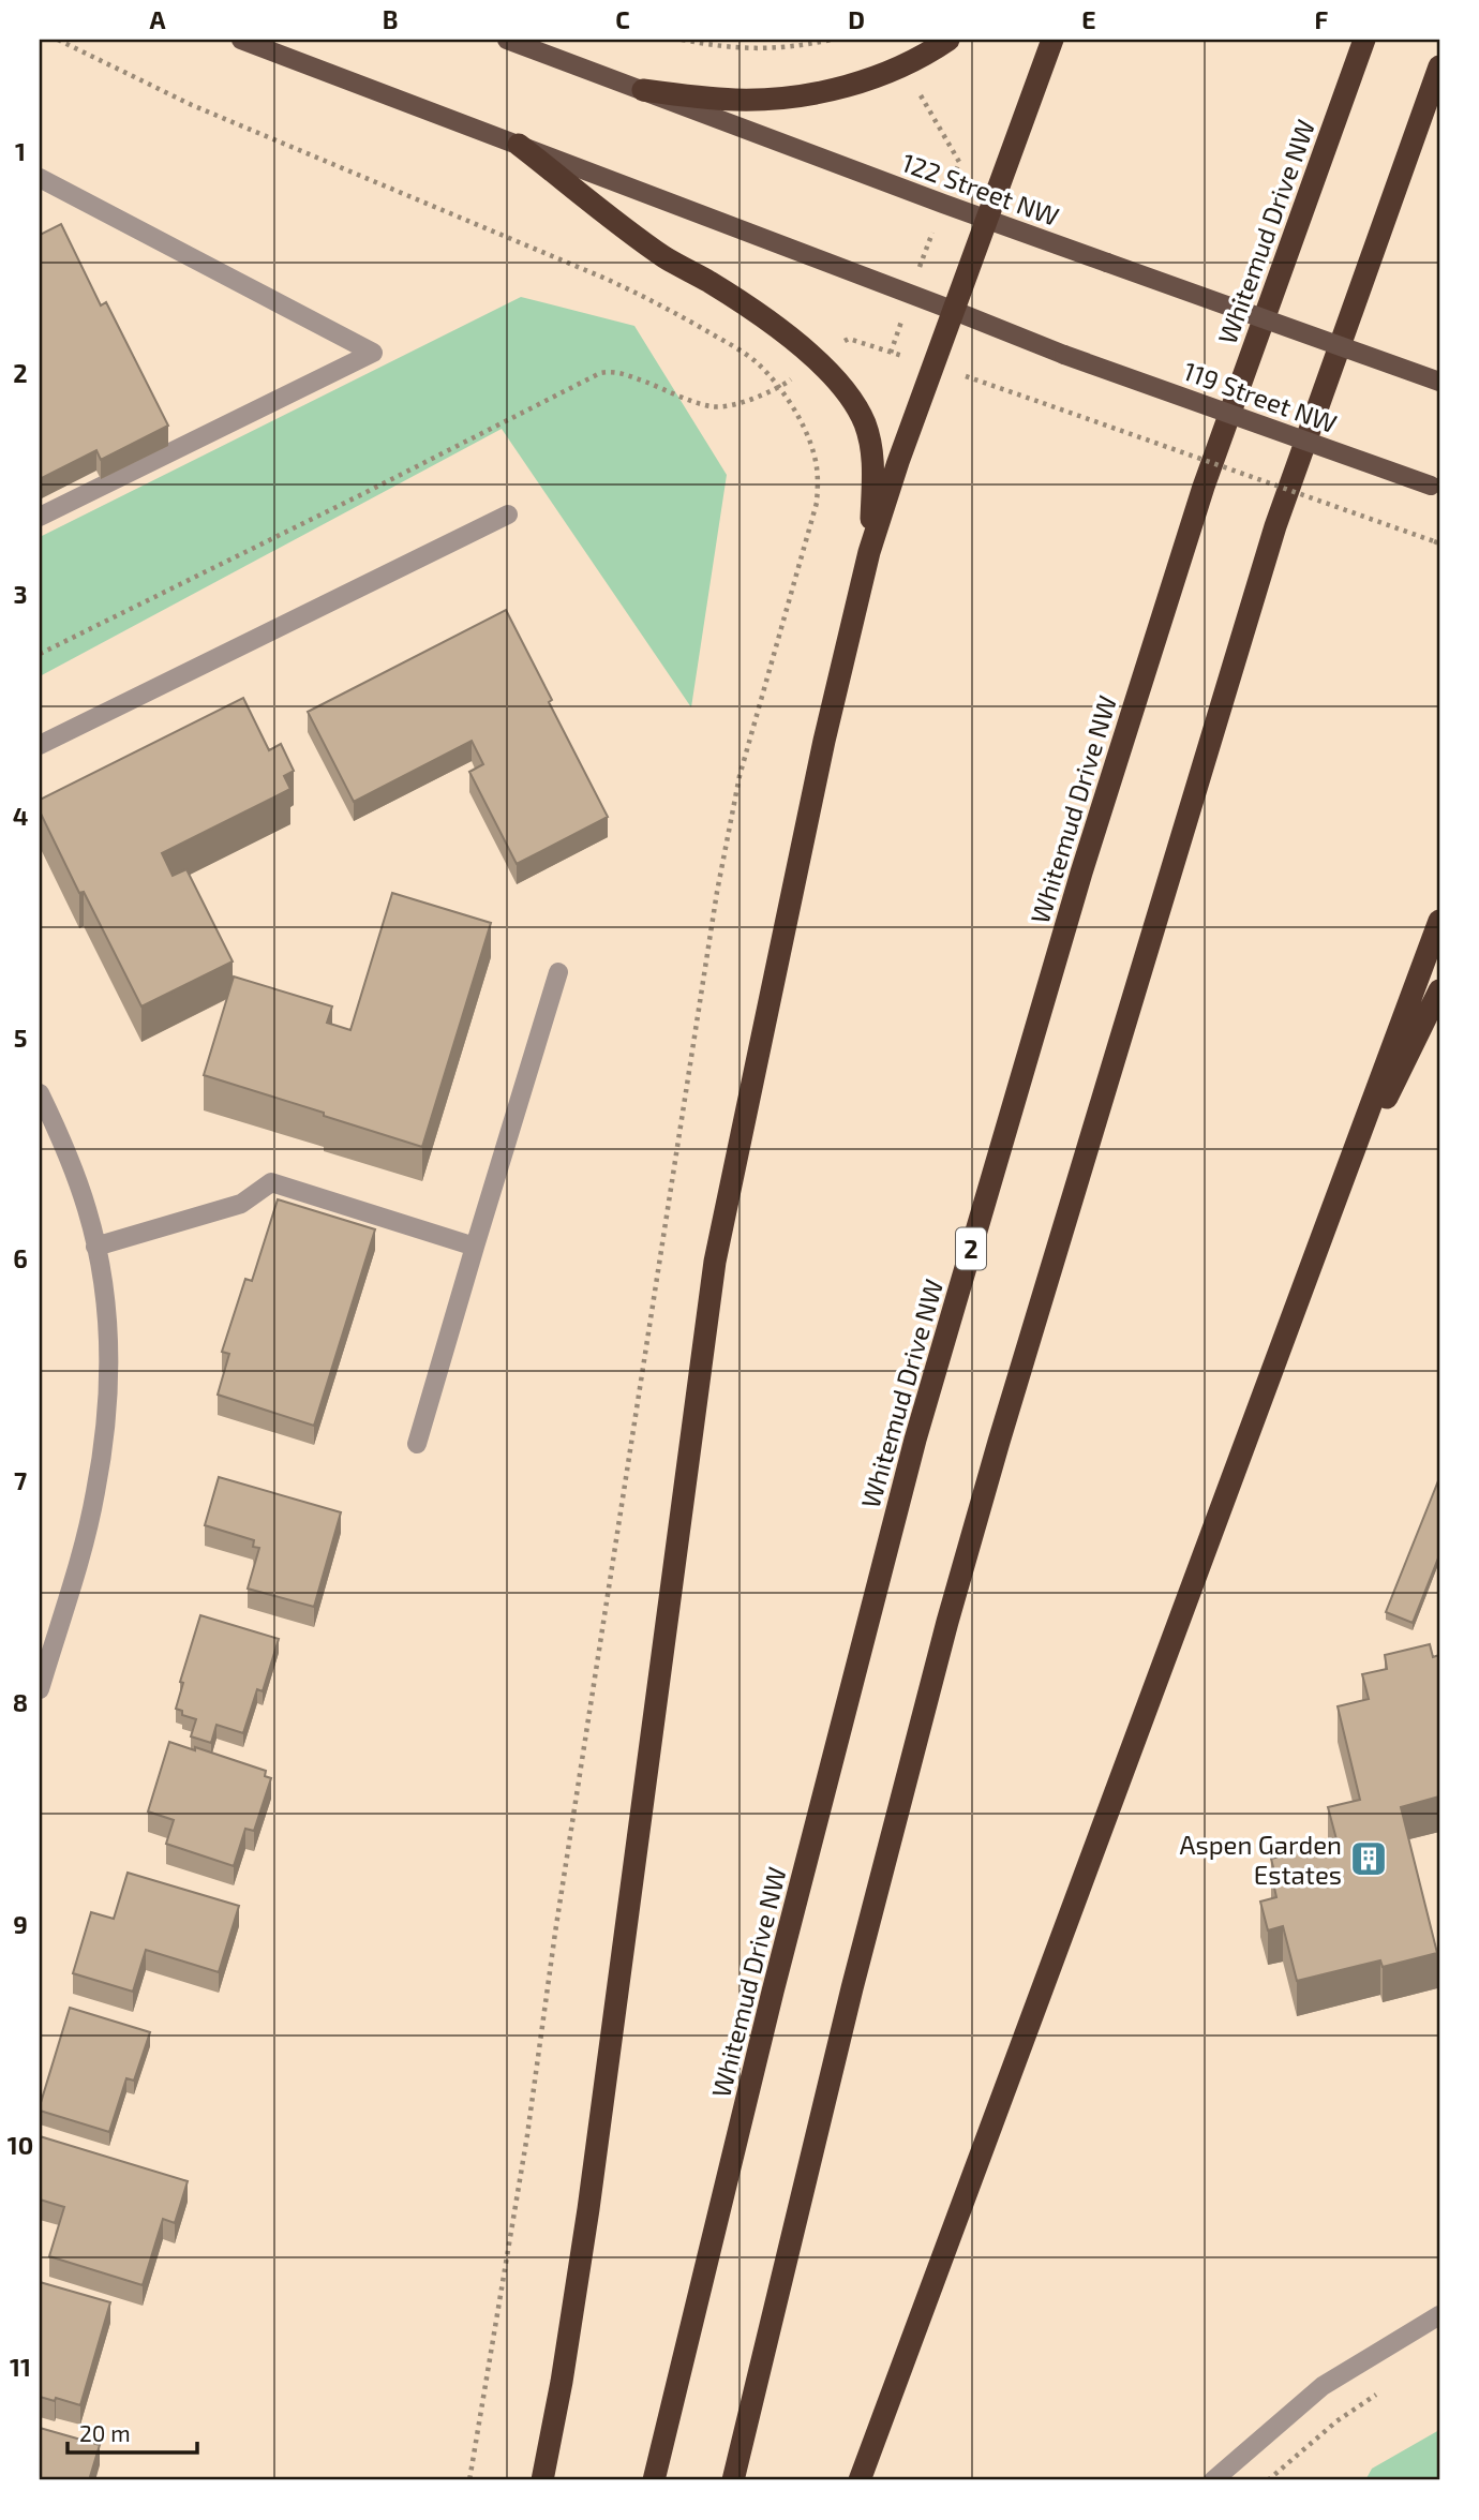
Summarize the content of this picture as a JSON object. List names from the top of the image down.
{
  "streets": {
    "highway": ["Whitemud Drive NW", "2"],
    "main road": ["122 Street NW", "119 Street NW"]
  },
  "places": {
    "building": ["Aspen Garden Estates"]
  },
  "scale_bar": "20 m",
  "grid": {
    "columns": [
      "A",
      "B",
      "C",
      "D",
      "E",
      "F"
    ],
    "rows": [
      "1",
      "2",
      "3",
      "4",
      "5",
      "6",
      "7",
      "8",
      "9",
      "10",
      "11"
    ]
  }
}
